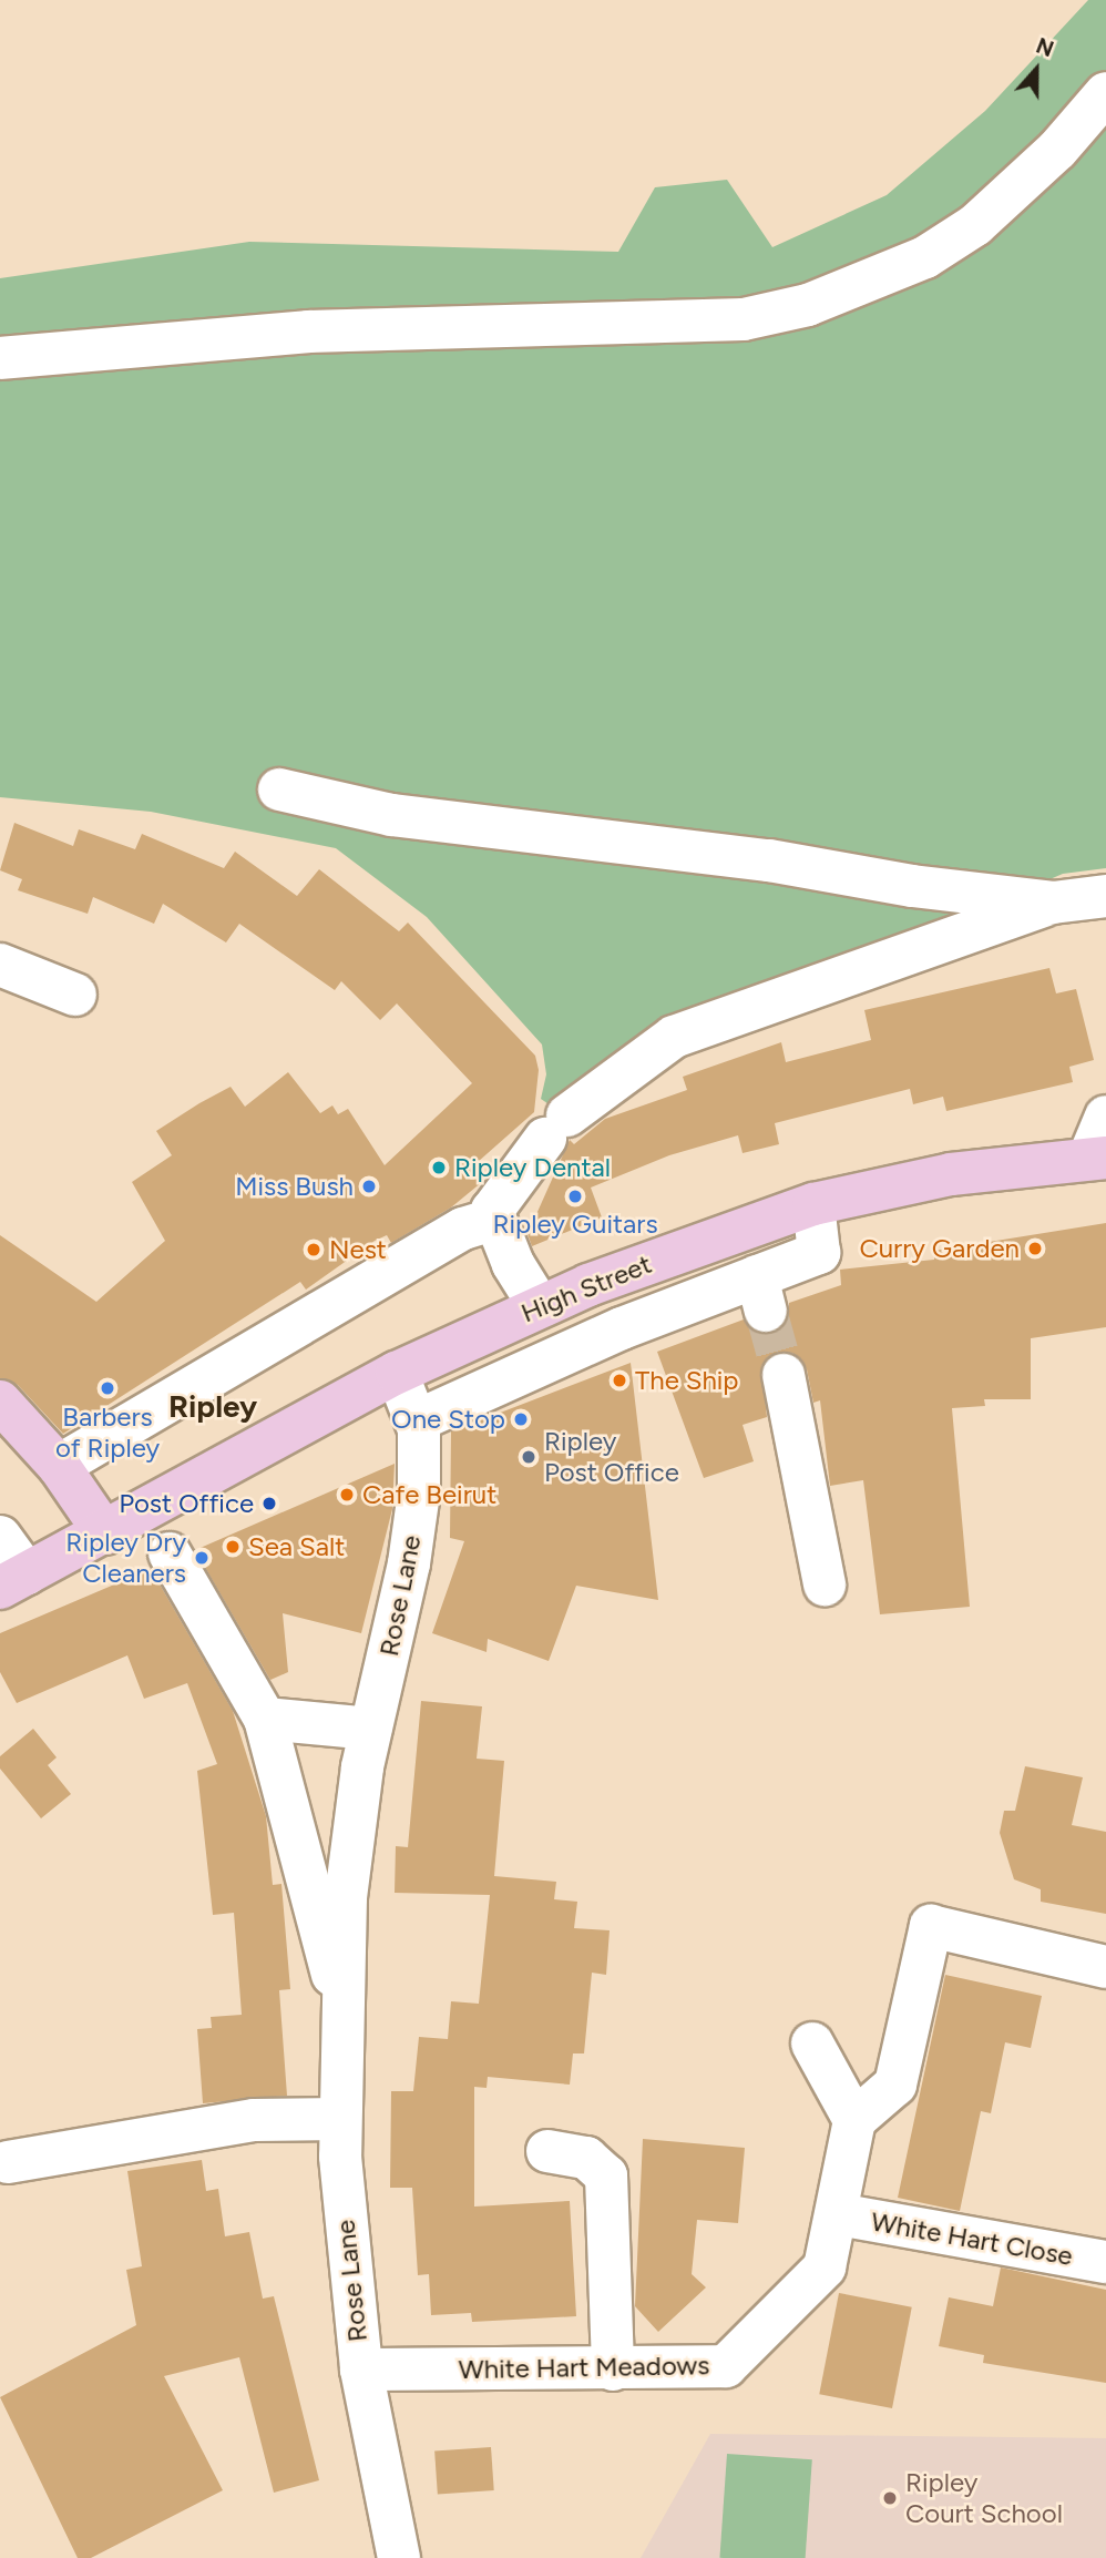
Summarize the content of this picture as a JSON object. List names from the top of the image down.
{
  "streets": {
    "main road": ["High Street"],
    "street": ["Rose Lane", "White Hart Close", "White Hart Meadows"]
  },
  "crossings": [
    ["High Street", "Rose Lane"],
    ["Rose Lane", "White Hart Meadows"],
    ["White Hart Close", "White Hart Meadows"]
  ],
  "districts": ["Ripley"],
  "places": [
    "Ripley Dental",
    "Miss Bush",
    "Ripley Guitars",
    "Curry Garden",
    "Nest",
    "The Ship",
    "Barbers of Ripley",
    "One Stop",
    "Ripley Post Office",
    "Cafe Beirut",
    "Post Office",
    "Sea Salt",
    "Ripley Dry Cleaners",
    "Ripley Court School"
  ],
  "north": "top"
}
